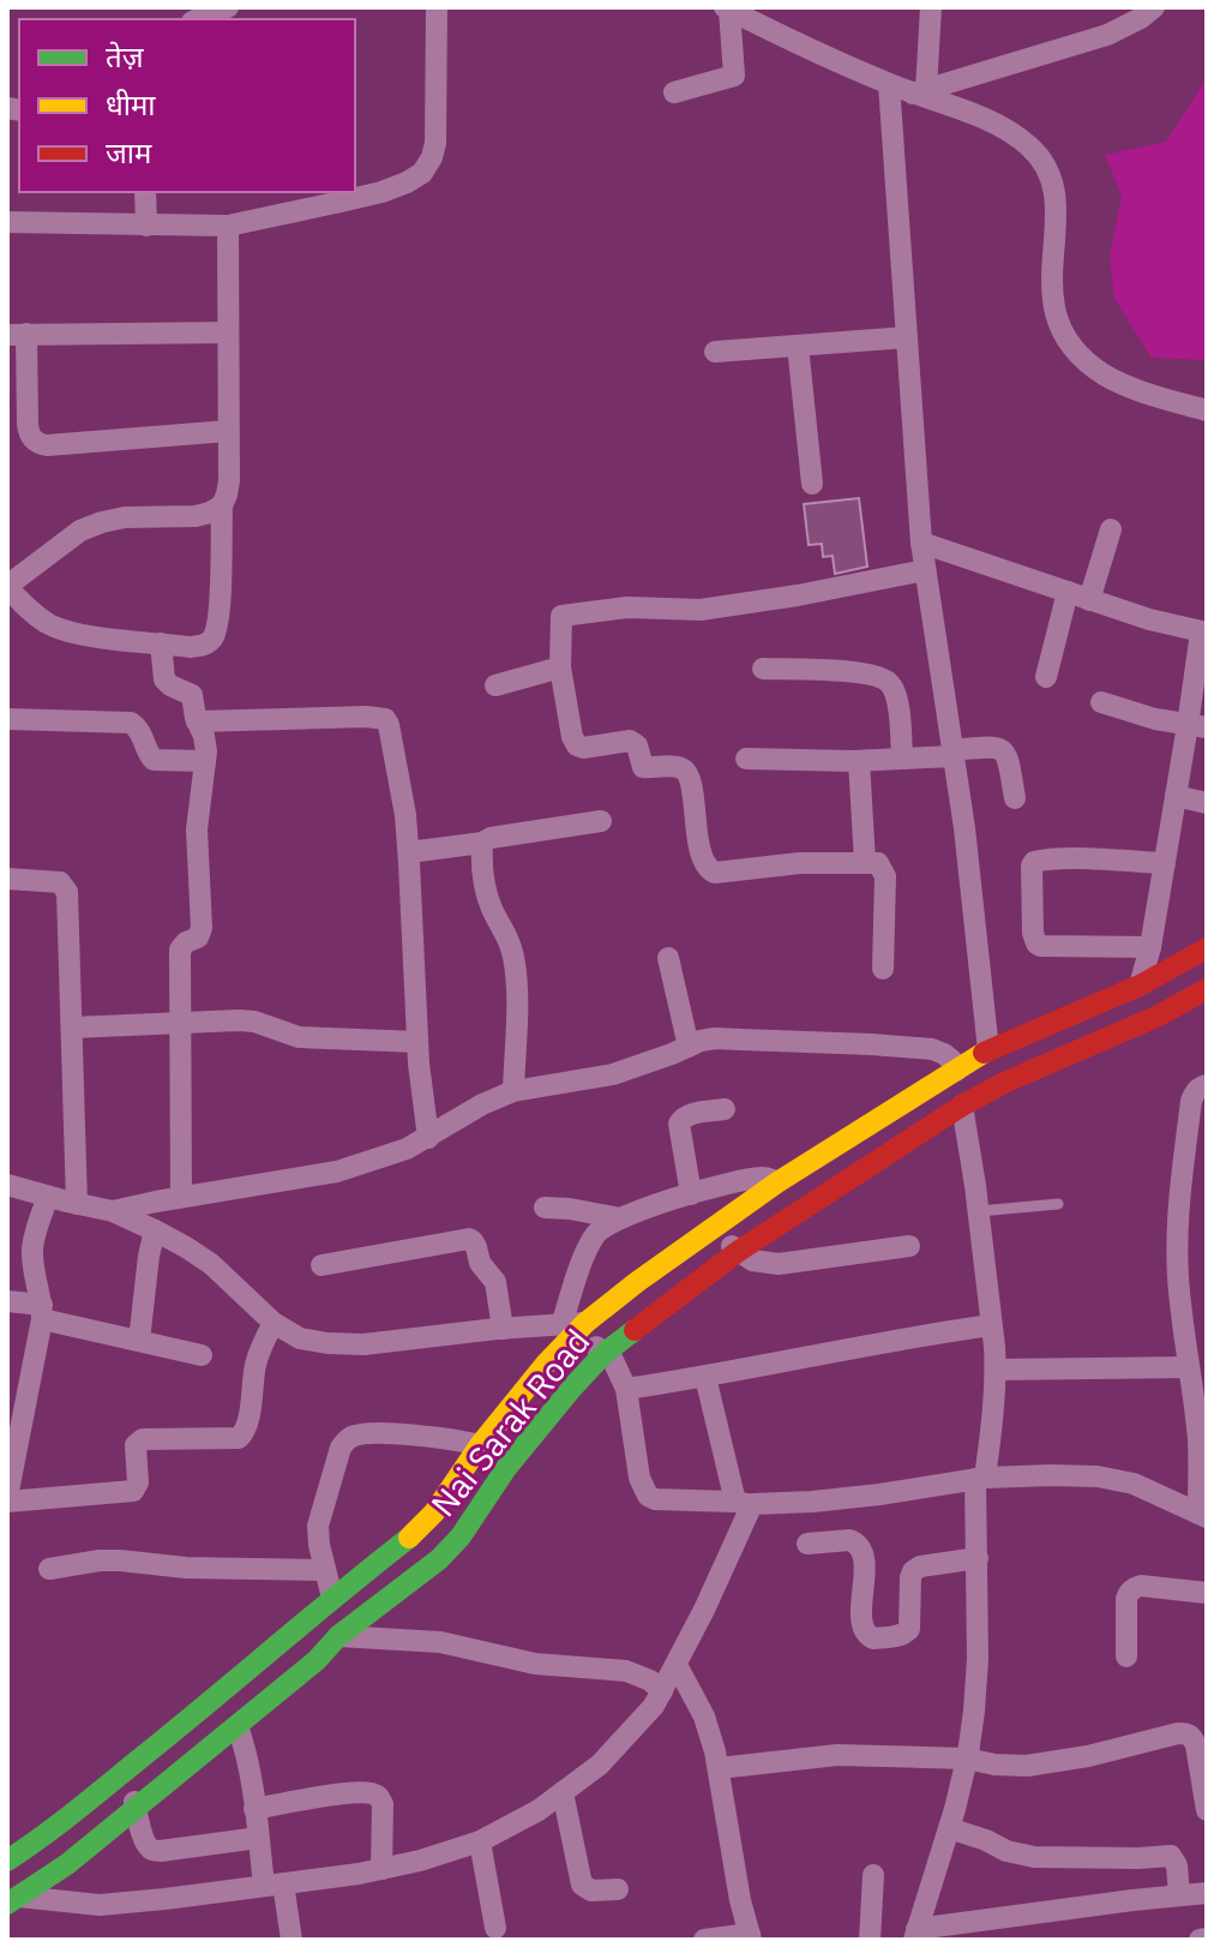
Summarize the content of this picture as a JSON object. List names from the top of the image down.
{
  "streets": {
    "main road": ["Nai Sarak Road"]
  },
  "legend": ["तेज़", "धीमा", "जाम"]
}
